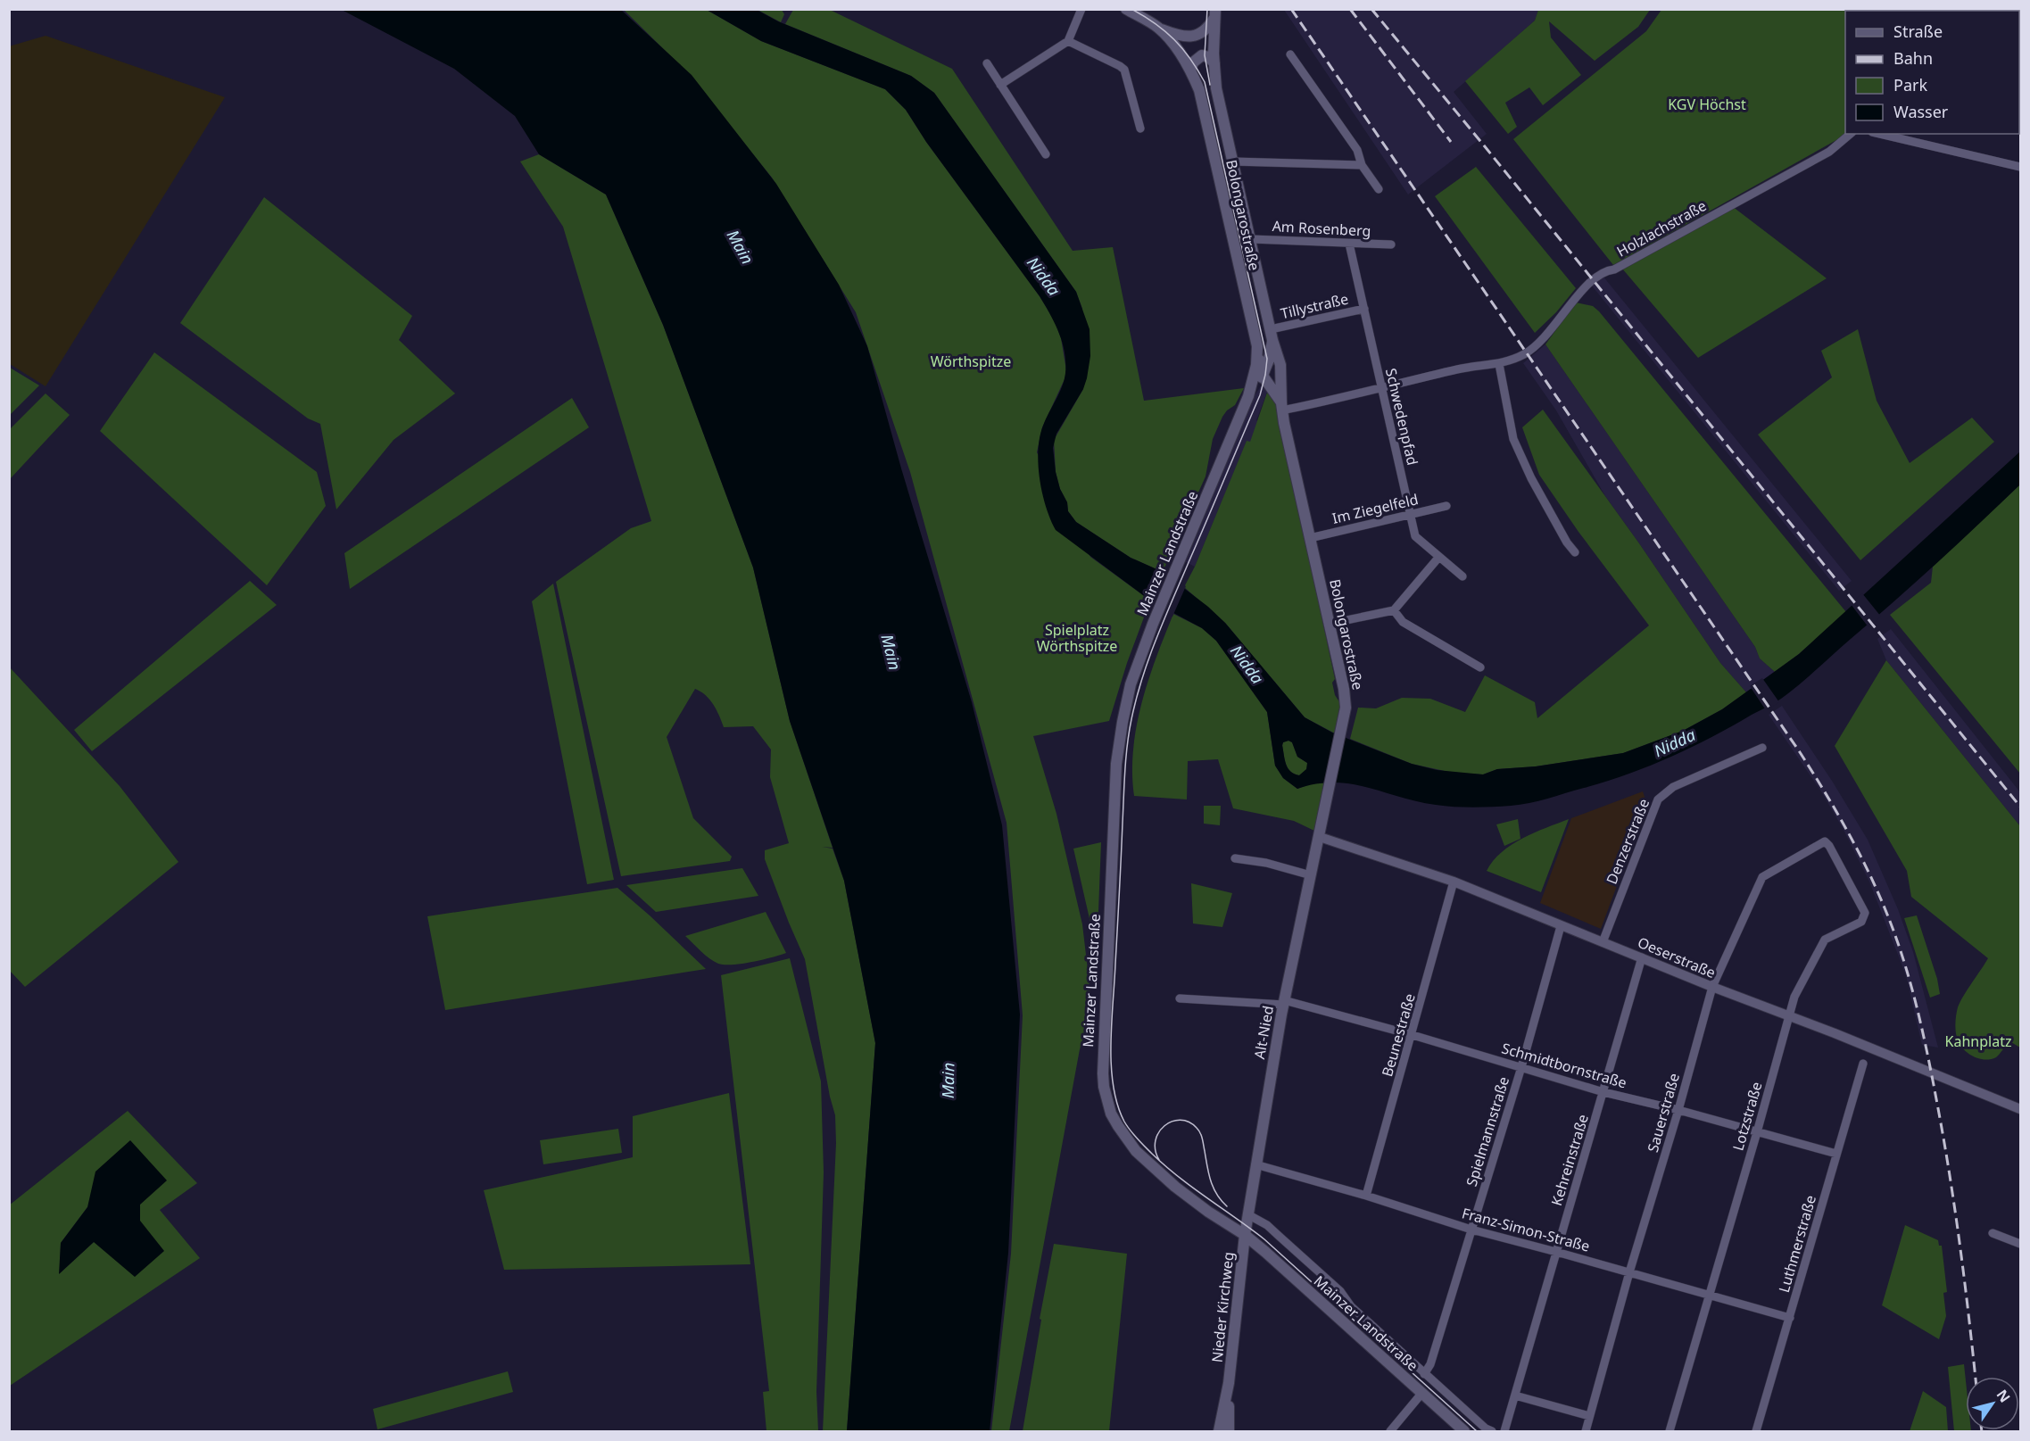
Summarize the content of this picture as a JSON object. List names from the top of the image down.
{
  "streets": {
    "main road": [
      "Bolongarostraße",
      "Mainzer Landstraße",
      "Alt-Nied",
      "Nieder Kirchweg"
    ],
    "street": [
      "Am Rosenberg",
      "Holzlachstraße",
      "Tillystraße",
      "Schwedenpfad",
      "Im Ziegelfeld",
      "Denzerstraße",
      "Oeserstraße",
      "Beunestraße",
      "Schmidtbornstraße",
      "Sauerstraße",
      "Lotzstraße",
      "Spielmannstraße",
      "Kehreinstraße",
      "Franz-Simon-Straße",
      "Luthmerstraße"
    ]
  },
  "crossings": [
    ["Bolongarostraße", "Am Rosenberg"],
    ["Bolongarostraße", "Holzlachstraße"],
    ["Bolongarostraße", "Tillystraße"],
    ["Bolongarostraße", "Im Ziegelfeld"],
    ["Bolongarostraße", "Mainzer Landstraße"],
    ["Bolongarostraße", "Oeserstraße"],
    ["Bolongarostraße", "Alt-Nied"],
    ["Am Rosenberg", "Schwedenpfad"],
    ["Holzlachstraße", "Schwedenpfad"],
    ["Tillystraße", "Schwedenpfad"],
    ["Schwedenpfad", "Im Ziegelfeld"],
    ["Mainzer Landstraße", "Alt-Nied"],
    ["Mainzer Landstraße", "Spielmannstraße"],
    ["Mainzer Landstraße", "Nieder Kirchweg"],
    ["Denzerstraße", "Oeserstraße"],
    ["Oeserstraße", "Alt-Nied"],
    ["Oeserstraße", "Beunestraße"],
    ["Oeserstraße", "Sauerstraße"],
    ["Oeserstraße", "Lotzstraße"],
    ["Oeserstraße", "Spielmannstraße"],
    ["Oeserstraße", "Kehreinstraße"],
    ["Alt-Nied", "Schmidtbornstraße"],
    ["Alt-Nied", "Franz-Simon-Straße"],
    ["Alt-Nied", "Nieder Kirchweg"],
    ["Beunestraße", "Schmidtbornstraße"],
    ["Beunestraße", "Franz-Simon-Straße"],
    ["Schmidtbornstraße", "Sauerstraße"],
    ["Schmidtbornstraße", "Lotzstraße"],
    ["Schmidtbornstraße", "Spielmannstraße"],
    ["Schmidtbornstraße", "Kehreinstraße"],
    ["Schmidtbornstraße", "Luthmerstraße"],
    ["Sauerstraße", "Lotzstraße"],
    ["Sauerstraße", "Franz-Simon-Straße"],
    ["Lotzstraße", "Franz-Simon-Straße"],
    ["Spielmannstraße", "Franz-Simon-Straße"],
    ["Kehreinstraße", "Franz-Simon-Straße"],
    ["Franz-Simon-Straße", "Luthmerstraße"]
  ],
  "water": ["Main", "Nidda"],
  "parks": [
    "KGV Höchst",
    "Wörthspitze",
    "Spielplatz Wörthspitze",
    "Kahnplatz"
  ],
  "legend": [
    "Straße",
    "Bahn",
    "Park",
    "Wasser"
  ],
  "north": "top right"
}
